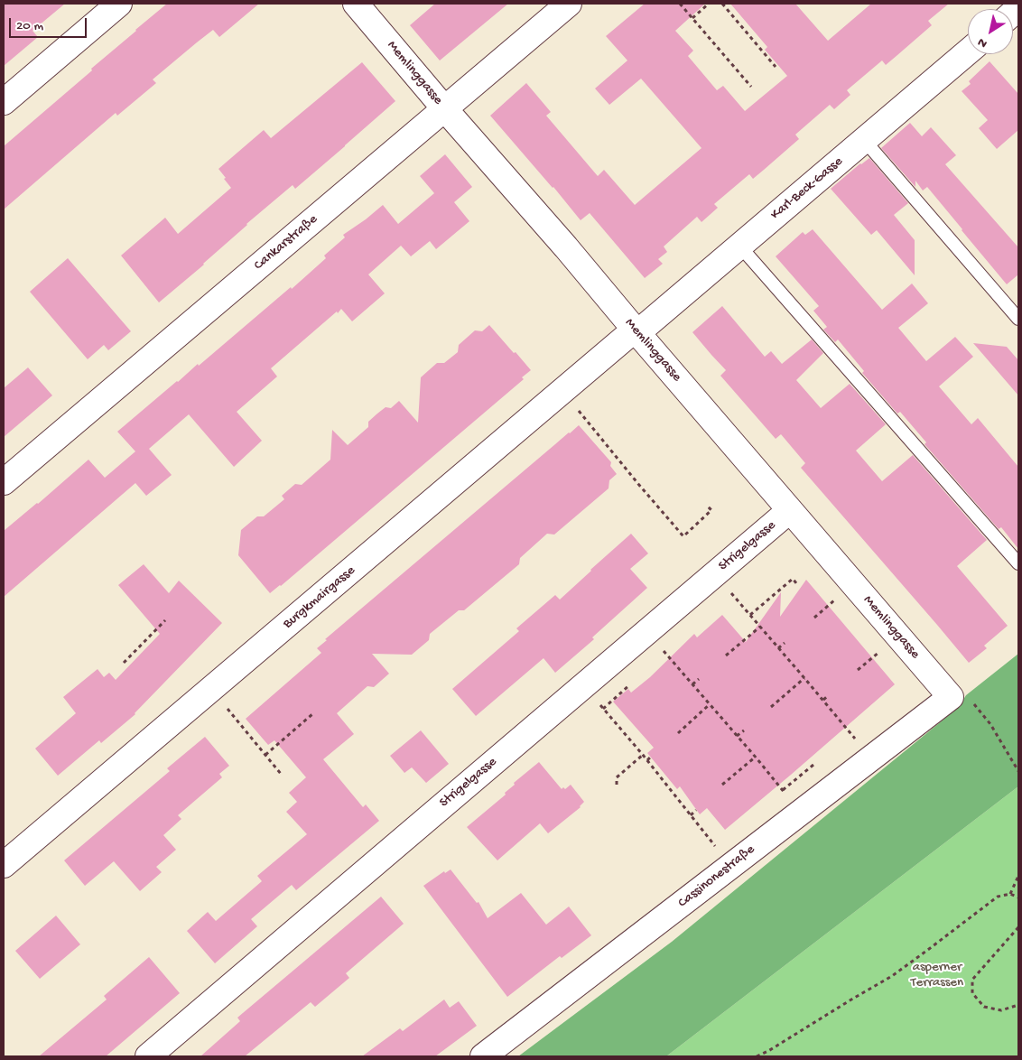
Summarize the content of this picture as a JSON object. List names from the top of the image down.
{
  "streets": {
    "street": [
      "Memlinggasse",
      "Karl-Beck-Gasse",
      "Cankarstraße",
      "Strigelgasse",
      "Burgkmairgasse",
      "Cassinonestraße"
    ]
  },
  "crossings": [
    ["Memlinggasse", "Karl-Beck-Gasse"],
    ["Memlinggasse", "Cankarstraße"],
    ["Memlinggasse", "Strigelgasse"],
    ["Memlinggasse", "Burgkmairgasse"],
    ["Memlinggasse", "Cassinonestraße"],
    ["Karl-Beck-Gasse", "Burgkmairgasse"]
  ],
  "parks": ["asperner Terrassen"],
  "scale_bar": "20 m",
  "north": "bottom left"
}
